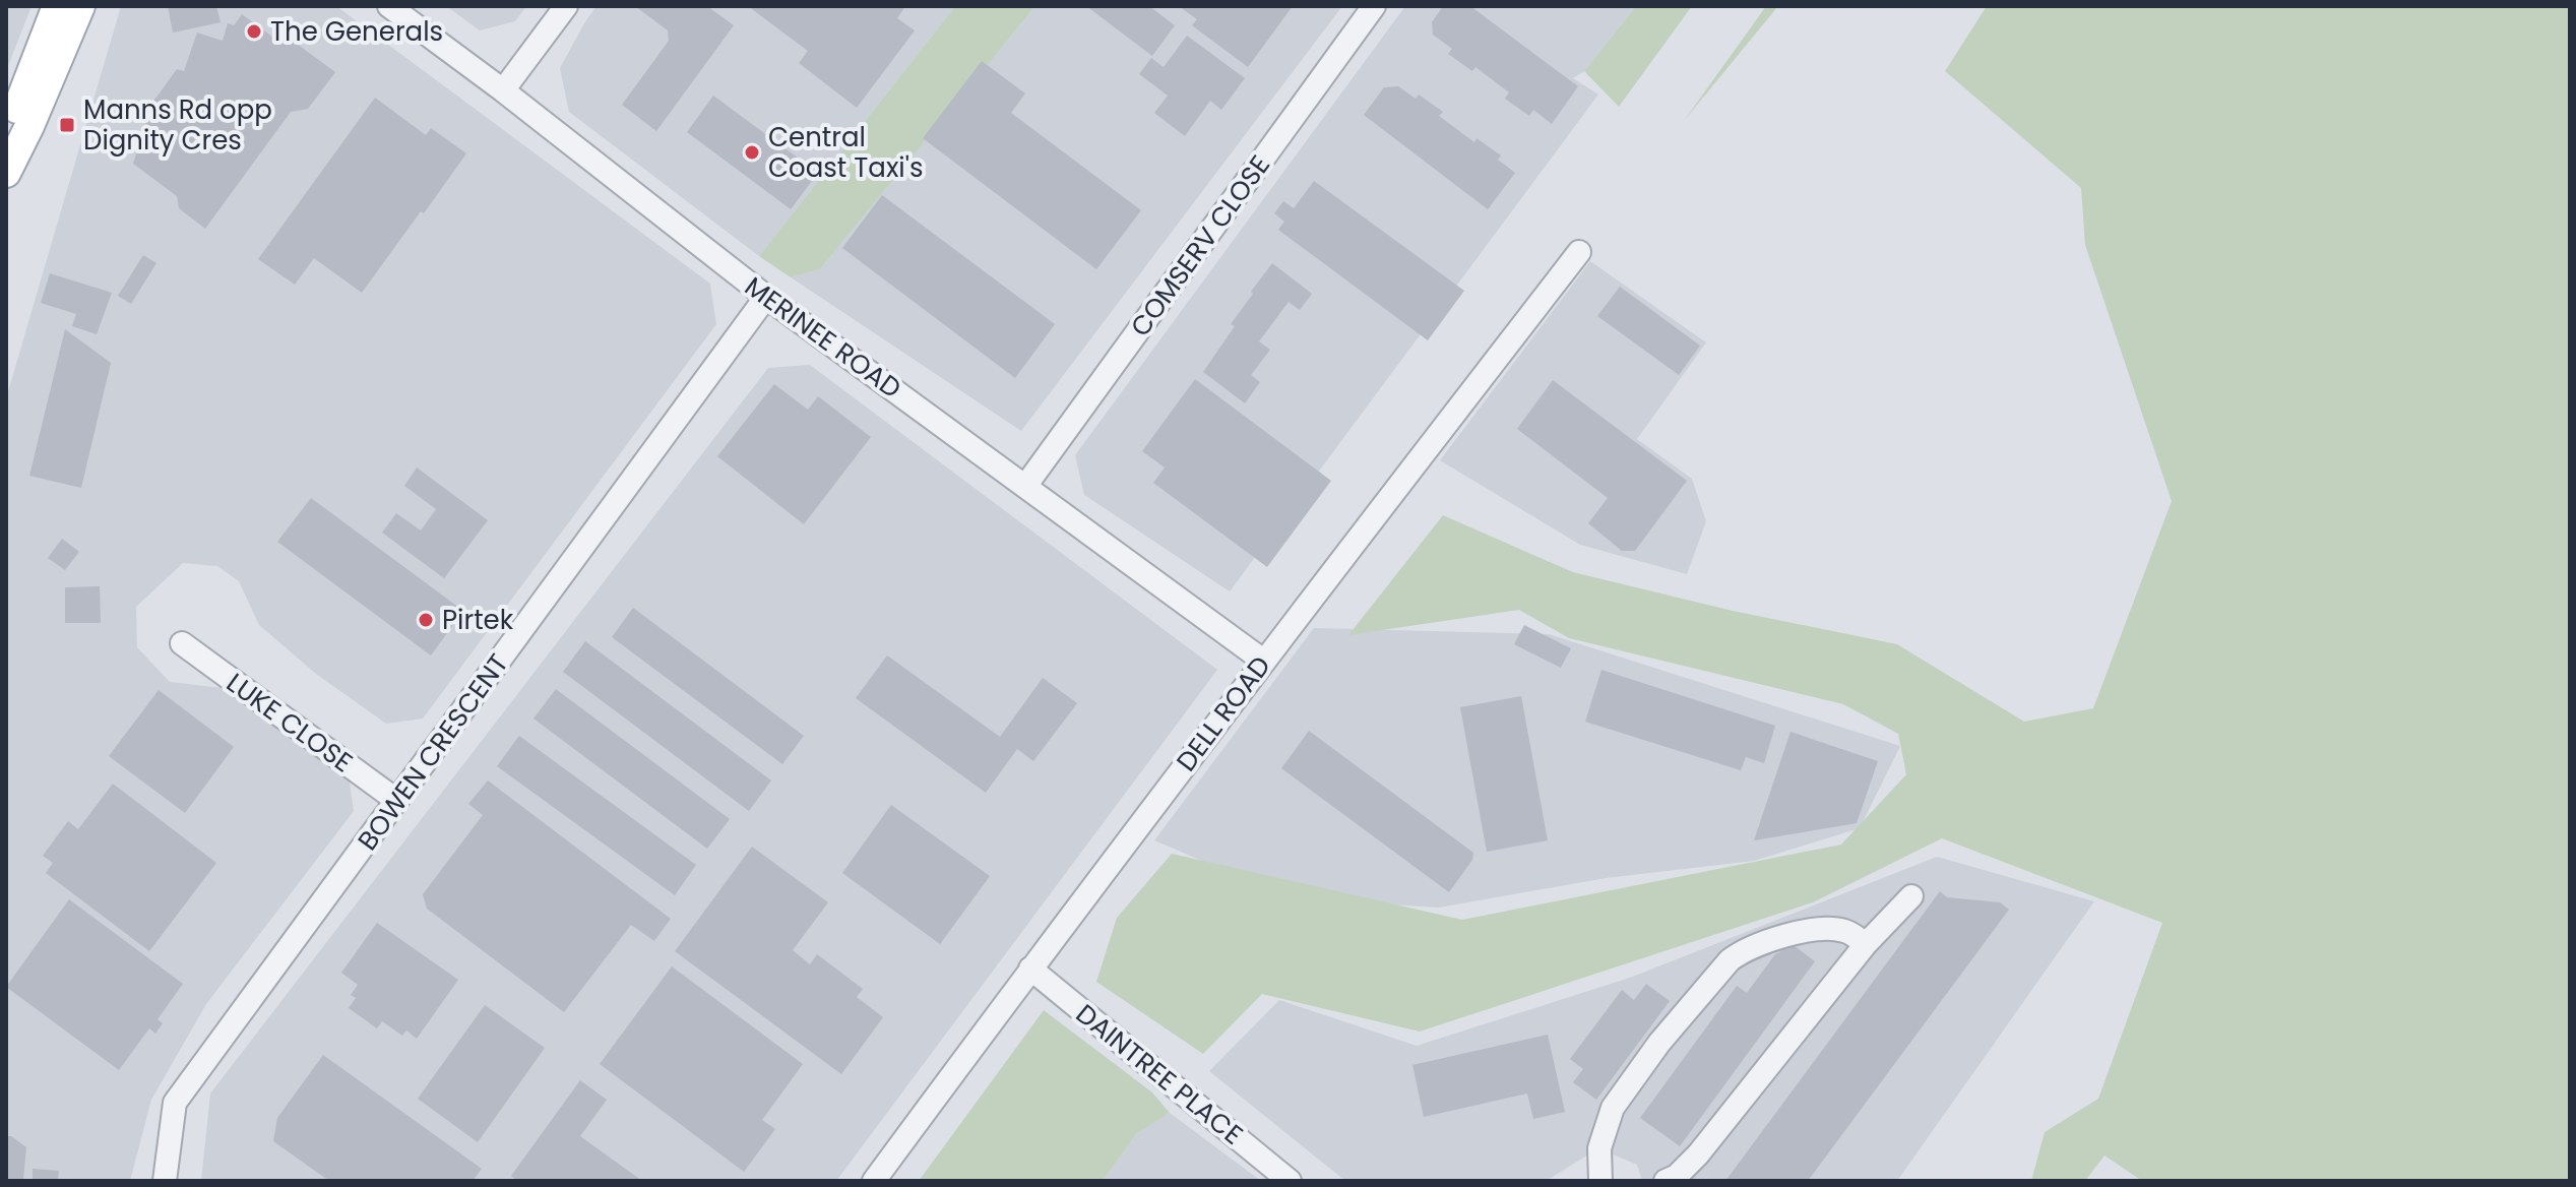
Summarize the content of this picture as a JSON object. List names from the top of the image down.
{
  "streets": {
    "street": [
      "COMSERV CLOSE",
      "MERINEE ROAD",
      "DELL ROAD",
      "LUKE CLOSE",
      "BOWEN CRESCENT",
      "DAINTREE PLACE"
    ]
  },
  "crossings": [
    ["COMSERV CLOSE", "MERINEE ROAD"],
    ["MERINEE ROAD", "DELL ROAD"],
    ["MERINEE ROAD", "BOWEN CRESCENT"],
    ["DELL ROAD", "DAINTREE PLACE"],
    ["LUKE CLOSE", "BOWEN CRESCENT"]
  ],
  "places": {
    "other": ["The Generals", "Central Coast Taxi's", "Pirtek"],
    "transit": ["Manns Rd opp Dignity Cres"]
  }
}
